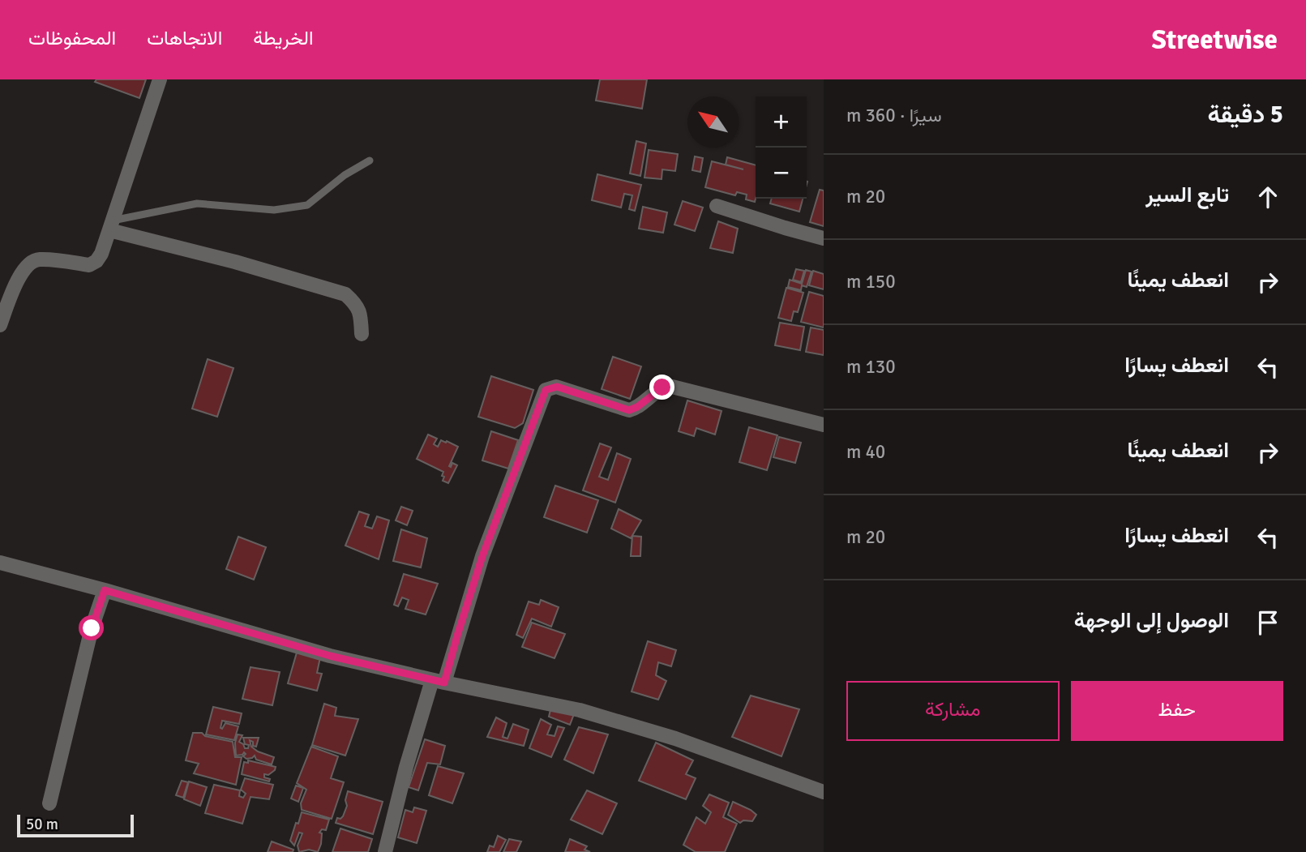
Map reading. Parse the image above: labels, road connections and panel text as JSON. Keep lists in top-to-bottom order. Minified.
{"scale_bar":"50 m","north":"top left","page":{"header":"Streetwise","nav":["الخريطة","الاتجاهات","المحفوظات"],"heading":["5 دقيقة","سيرًا · 360 m"],"map_buttons":["+","−"],"list":[["تابع السير","20 m"],["انعطف يمينًا","150 m"],["انعطف يسارًا","130 m"],["انعطف يمينًا","40 m"],["انعطف يسارًا","20 m"],"الوصول إلى الوجهة"],"buttons":["حفظ","مشاركة"],"scale":"50 m"}}
